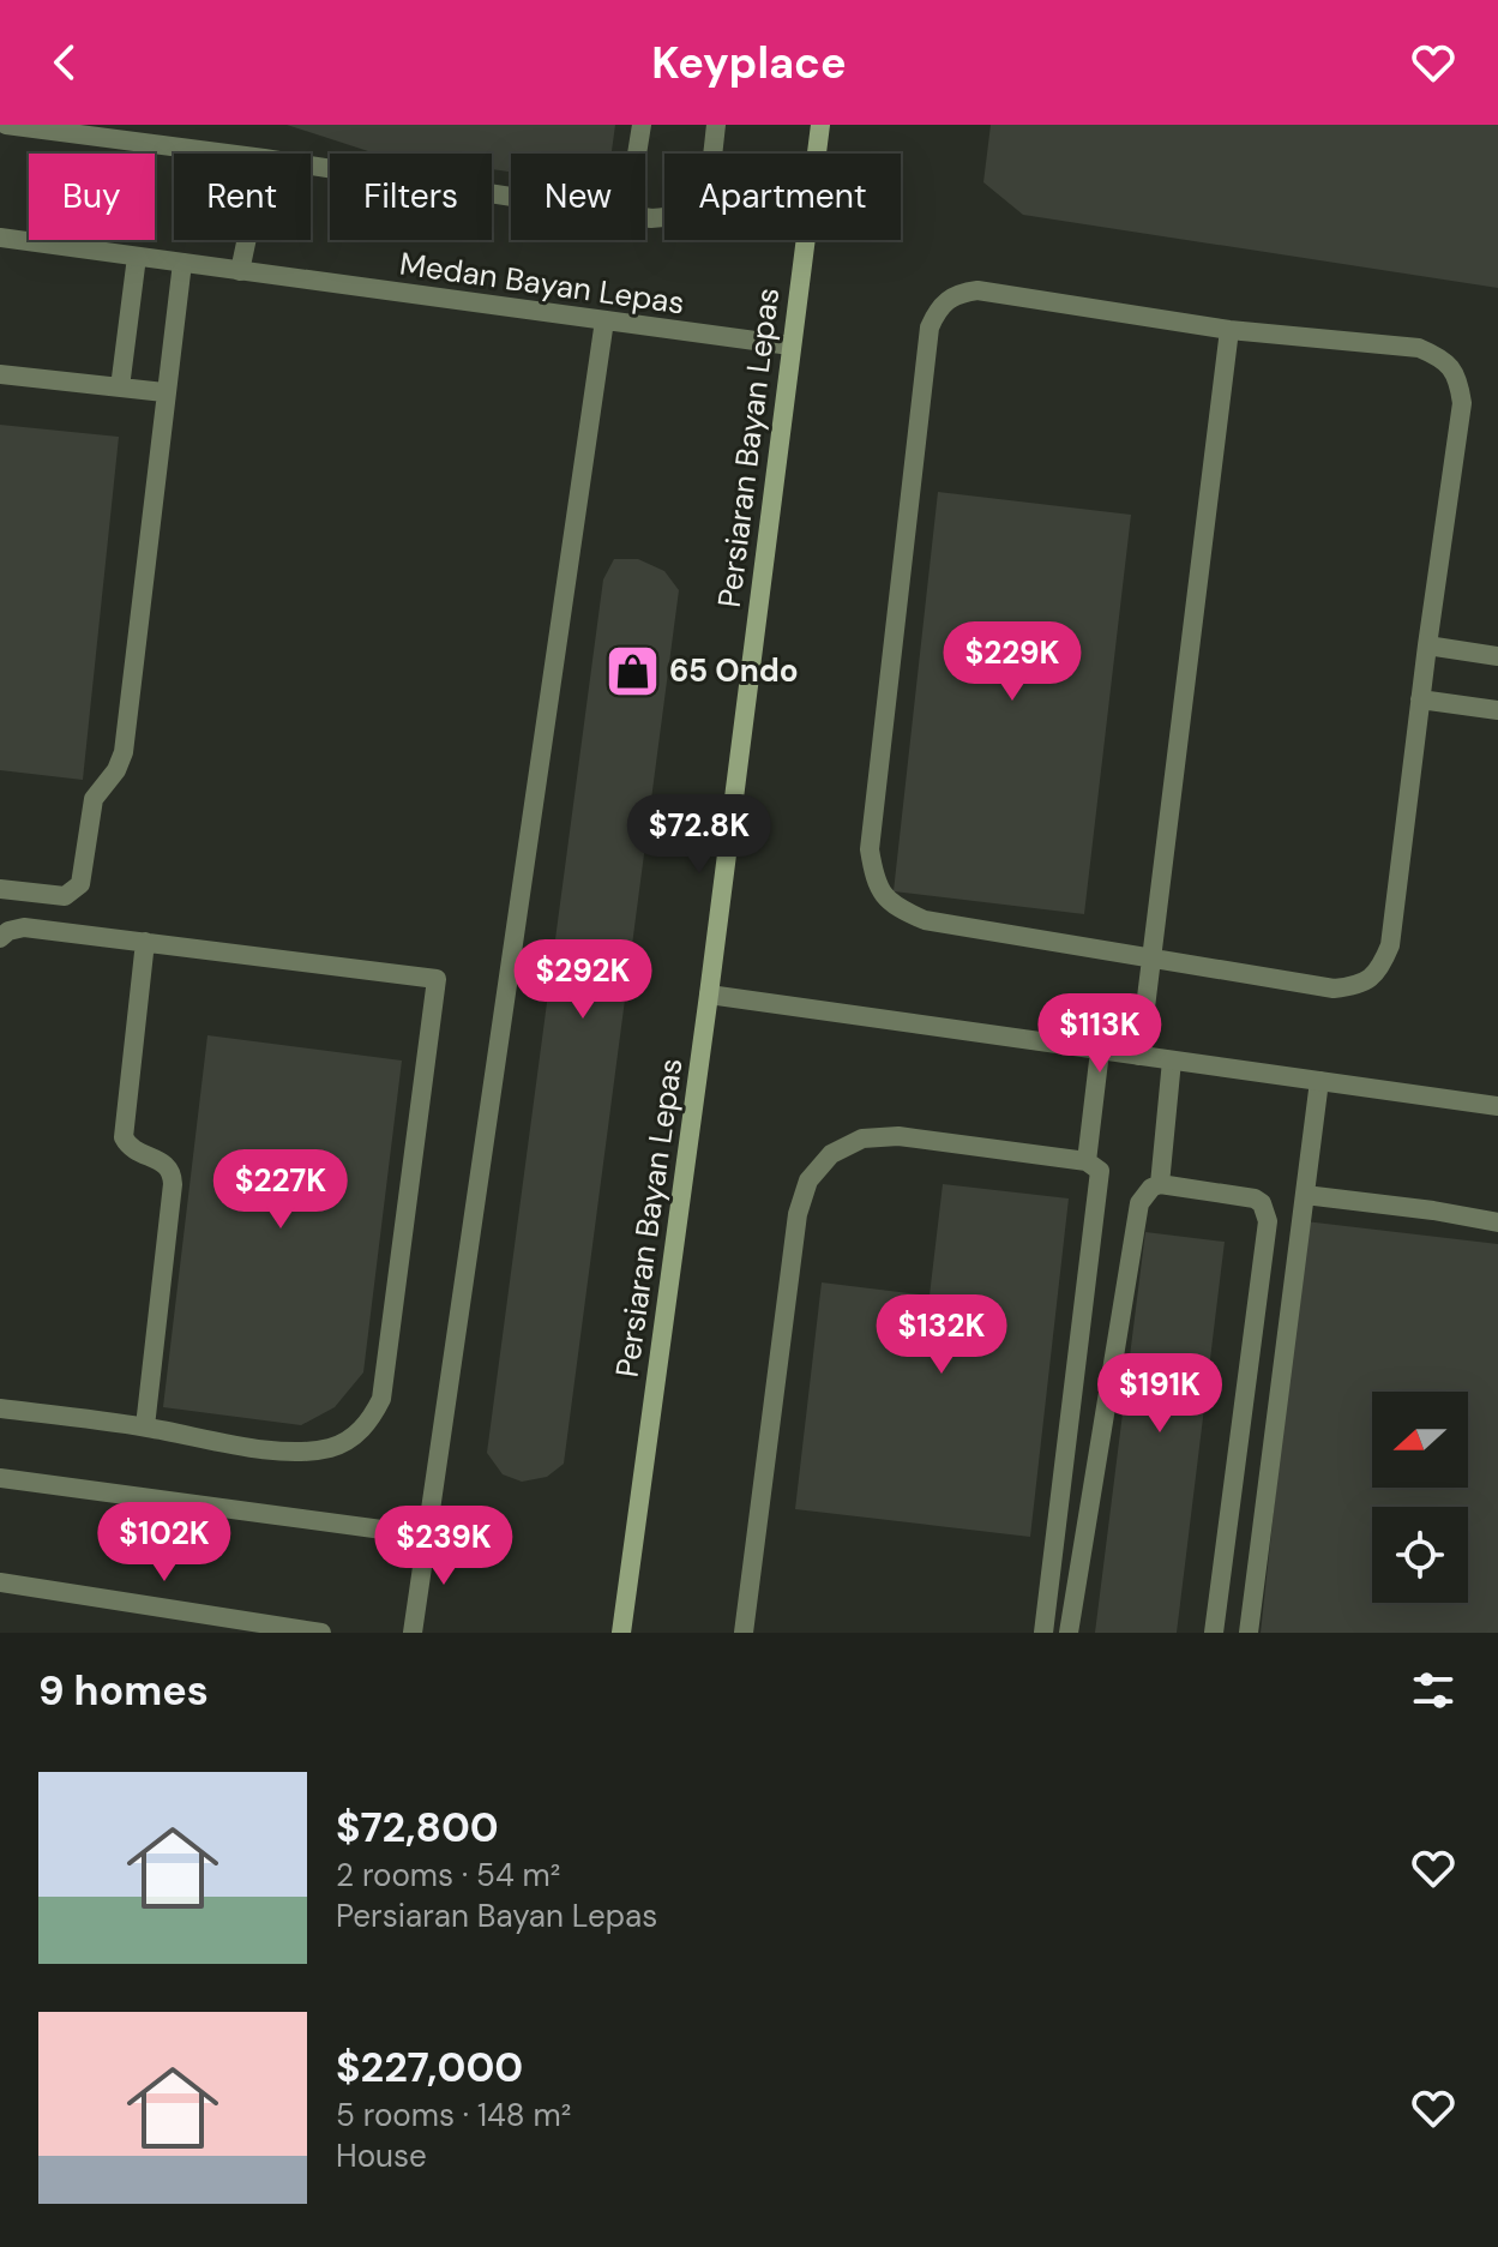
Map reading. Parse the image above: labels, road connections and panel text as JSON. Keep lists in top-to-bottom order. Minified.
{"streets":{"street":["Medan Bayan Lepas","Persiaran Bayan Lepas"]},"crossings":[["Medan Bayan Lepas","Persiaran Bayan Lepas"]],"places":{"shop":["65 Ondo"]},"north":"left","page":{"header":"Keyplace","chip":["Buy","Rent","Filters","New","Apartment"],"price":["$229K","$72.8K","$292K","$113K","$227K","$132K","$191K","$102K","$239K"],"heading":"9 homes","list":[{"name":"$72,800","note":"2 rooms · 54 m² · Persiaran Bayan Lepas"},{"name":"$227,000","note":"5 rooms · 148 m² · House"}]}}
